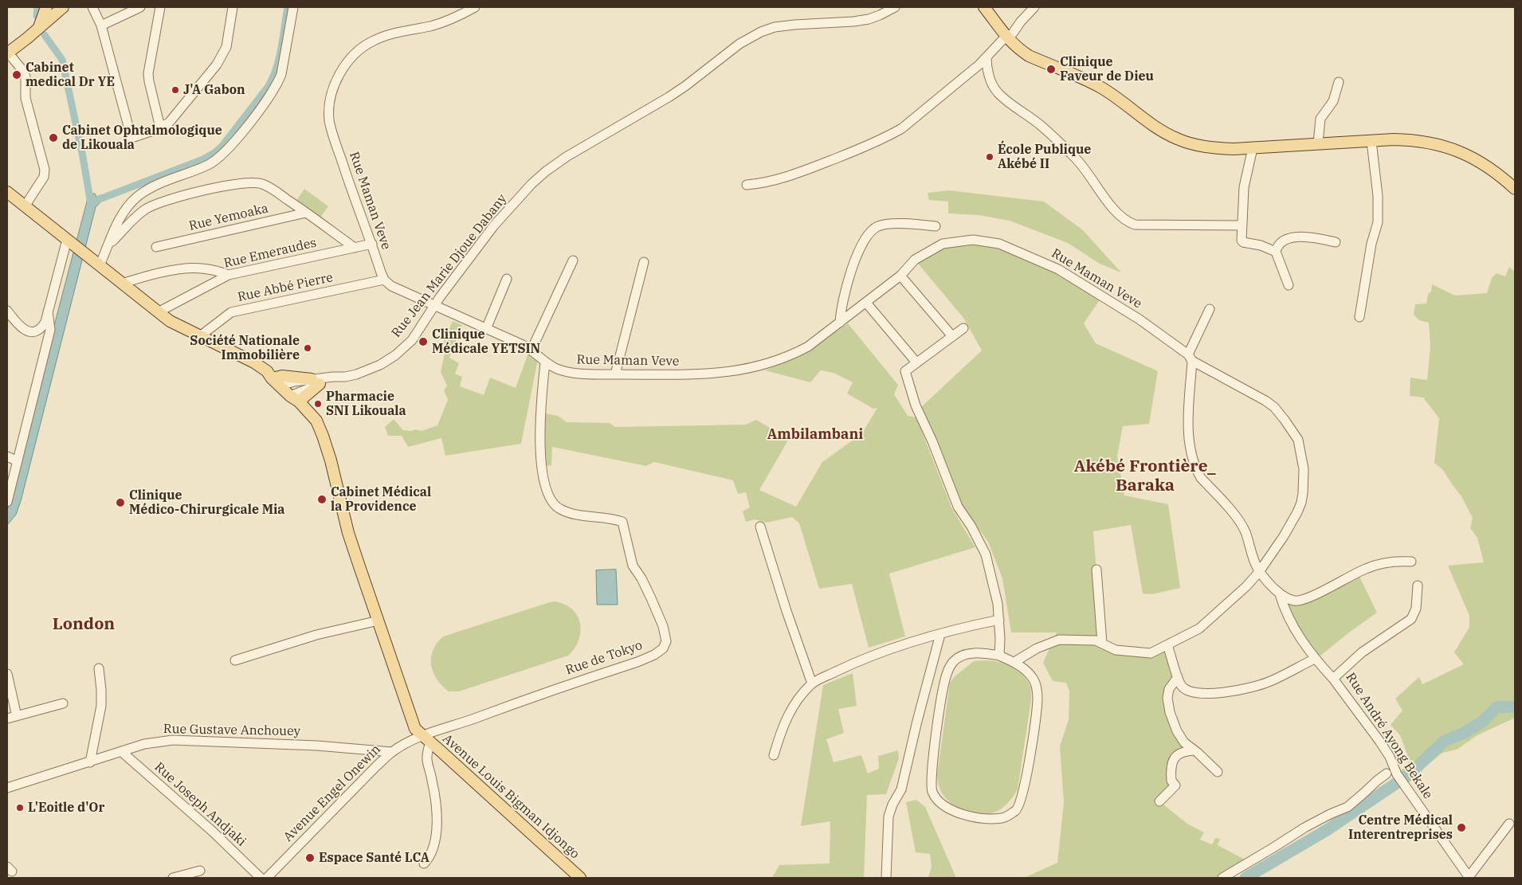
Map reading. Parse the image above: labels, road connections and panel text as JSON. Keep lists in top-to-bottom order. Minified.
{"streets":{"main road":["Avenue Louis Bigman Idjongo"],"street":["Rue Maman Veve","Rue Yemoaka","Rue Emeraudes","Rue Jean Marie Djoue Dabany","Rue Abbé Pierre","Rue de Tokyo","Rue Gustave Anchouey","Rue André Ayong Bekale","Avenue Engel Onewin","Rue Joseph Andjaki"]},"crossings":[["Rue Maman Veve","Rue Emeraudes"],["Rue Maman Veve","Rue Jean Marie Djoue Dabany"],["Rue Maman Veve","Rue Abbé Pierre"],["Rue Maman Veve","Rue de Tokyo"],["Rue Emeraudes","Avenue Louis Bigman Idjongo"],["Rue Abbé Pierre","Avenue Louis Bigman Idjongo"],["Rue de Tokyo","Avenue Engel Onewin"],["Rue de Tokyo","Avenue Louis Bigman Idjongo"],["Rue Gustave Anchouey","Avenue Engel Onewin"],["Rue Gustave Anchouey","Rue Joseph Andjaki"],["Avenue Engel Onewin","Avenue Louis Bigman Idjongo"]],"districts":["Ambilambani","Akébé Frontière_ Baraka","London"],"places":["Clinique Faveur de Dieu","Cabinet medical Dr YE","J'A Gabon","Cabinet Ophtalmologique de Likouala","École Publique Akébé II","Clinique Médicale YETSIN","Société Nationale Immobilière","Pharmacie SNI Likouala","Cabinet Médical la Providence","Clinique Médico-Chirurgicale Mia","L'Eoitle d'Or","Centre Médical Interentreprises","Espace Santé LCA"]}
